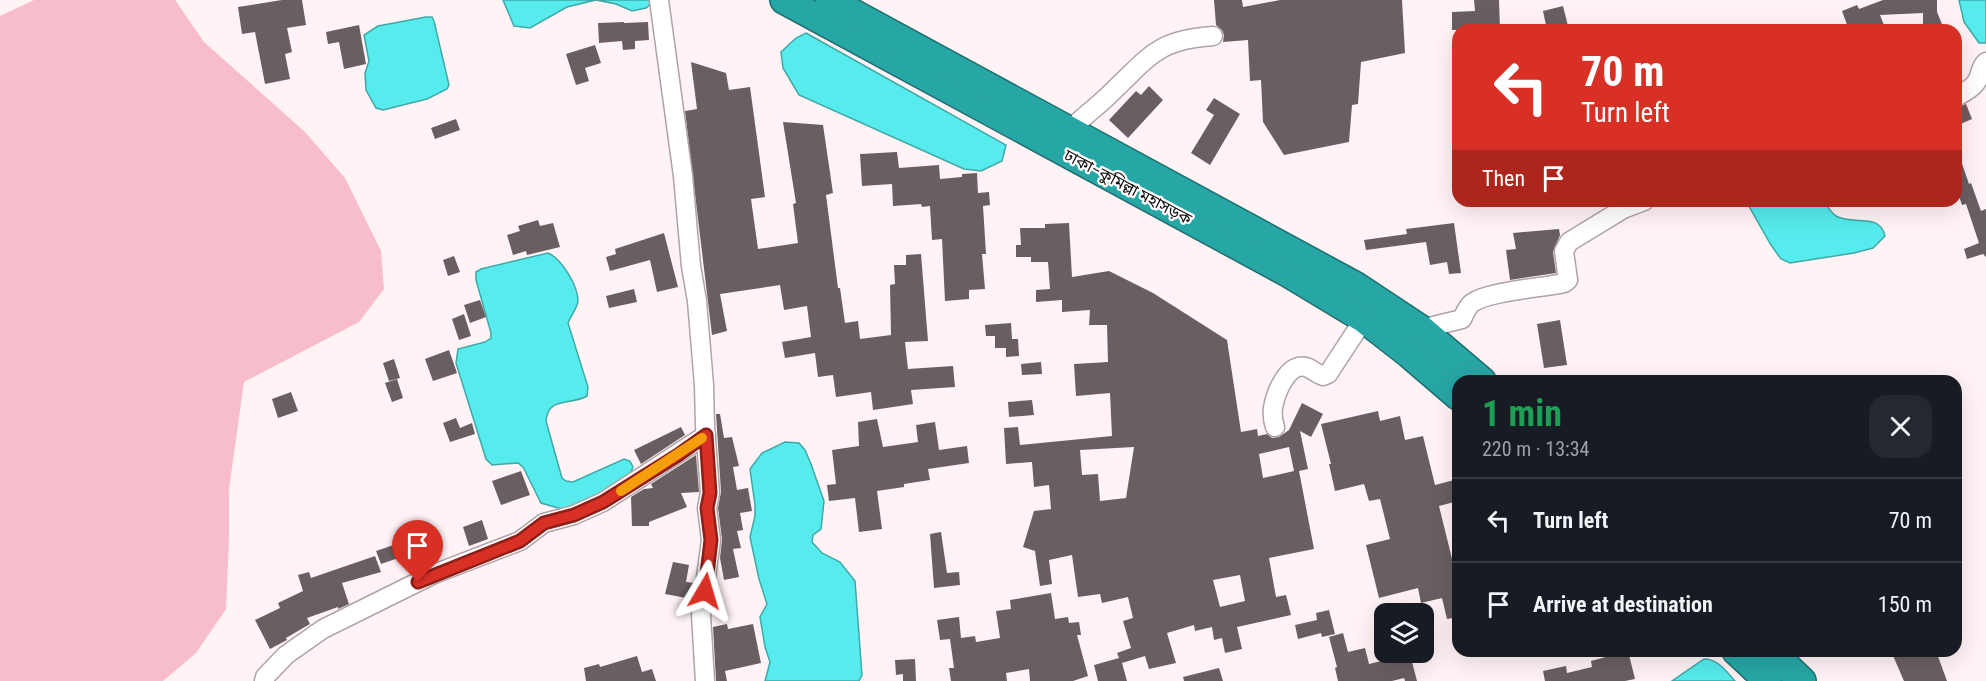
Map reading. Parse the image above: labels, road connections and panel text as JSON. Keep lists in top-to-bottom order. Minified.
{"streets":{"highway":["ঢাকা–কুমিল্লা মহাসড়ক"]},"page":{"turn":["70 m","Turn left"],"then":"Then","heading":["1 min","220 m · 13:34"],"list":[{"name":"Turn left","value":"70 m"},{"name":"Arrive at destination","value":"150 m"}]}}
